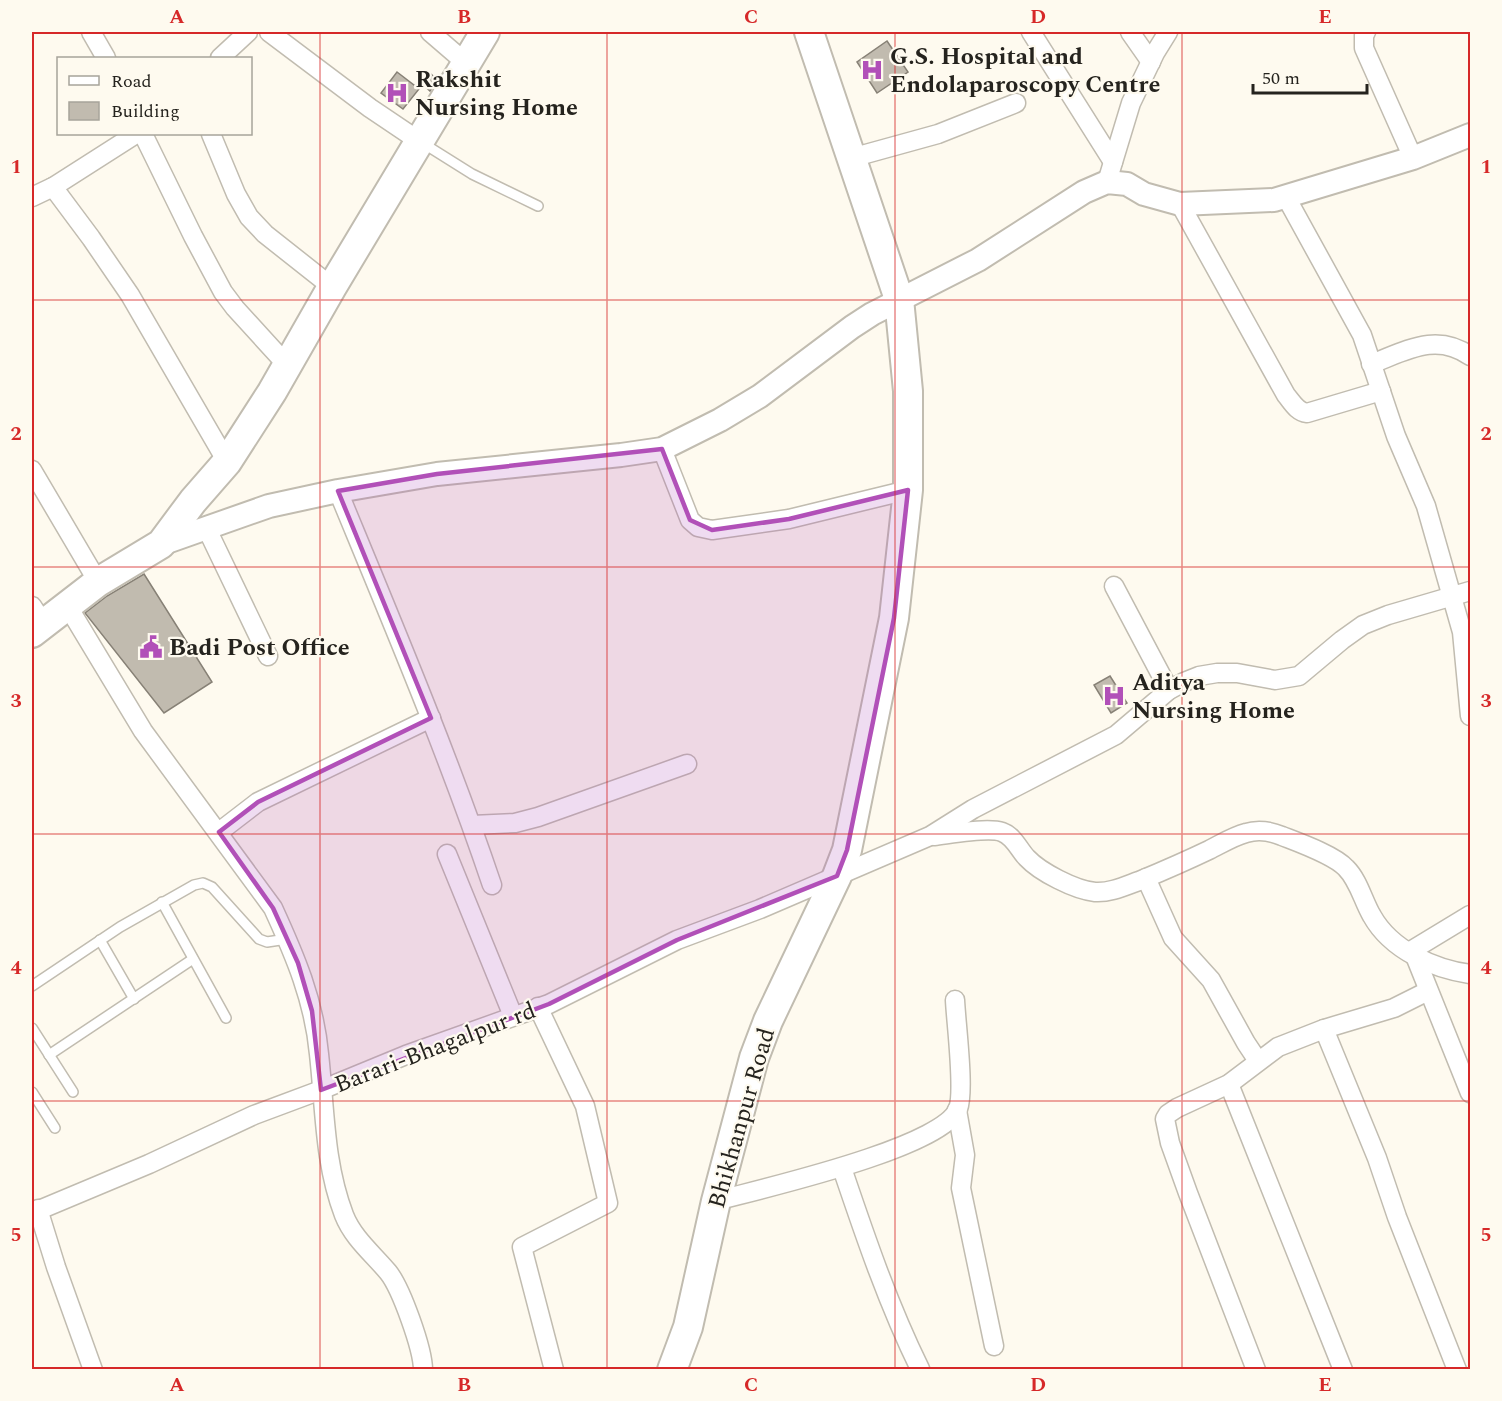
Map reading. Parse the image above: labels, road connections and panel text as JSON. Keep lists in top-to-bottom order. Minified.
{"streets":{"main road":["Bhikhanpur Road"],"street":["Barari-Bhagalpur rd"]},"crossings":[["Barari-Bhagalpur rd","Bhikhanpur Road"]],"places":{"hospital":["G.S. Hospital and Endolaparoscopy Centre","Rakshit Nursing Home","Aditya Nursing Home"],"public building":["Badi Post Office"]},"legend":["Road","Building"],"scale_bar":"50 m","grid":{"columns":["A","B","C","D","E"],"rows":["1","2","3","4","5"]}}
